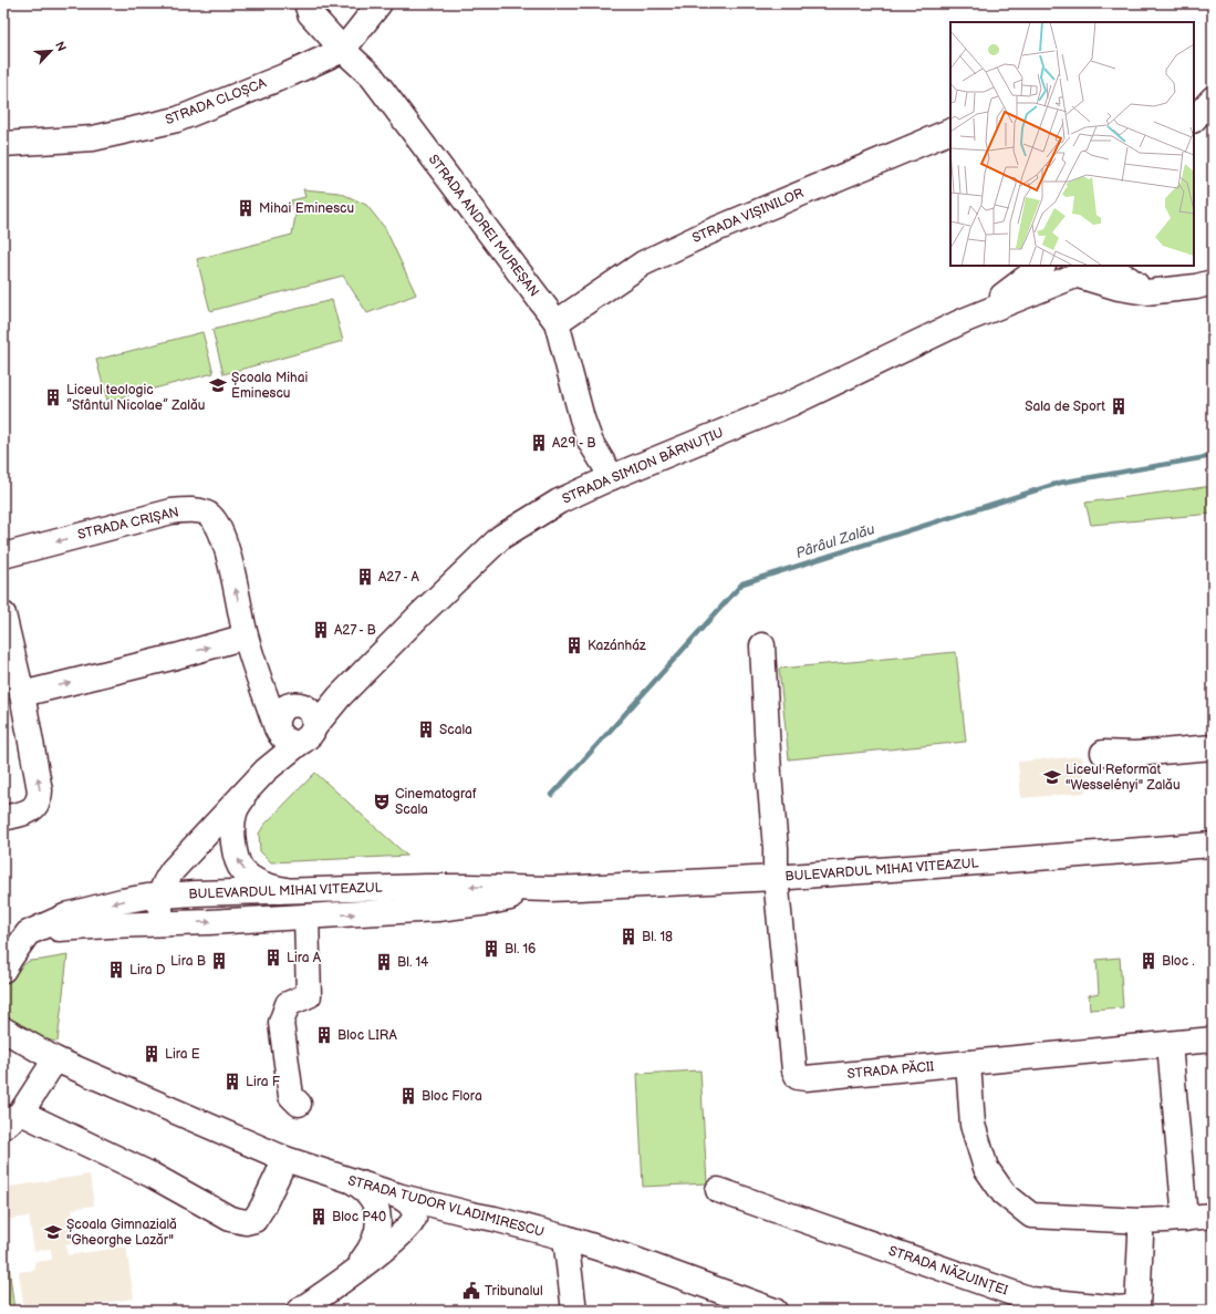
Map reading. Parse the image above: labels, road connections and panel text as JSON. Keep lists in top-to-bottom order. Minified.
{"streets":{"street":["STRADA CLOȘCA","STRADA VIȘINILOR","STRADA ANDREI MUREȘAN","STRADA SIMION BĂRNUȚIU","STRADA CRIȘAN","BULEVARDUL MIHAI VITEAZUL","STRADA PĂCII","STRADA TUDOR VLADIMIRESCU","STRADA NĂZUINȚEI"]},"crossings":[["STRADA CLOȘCA","STRADA ANDREI MUREȘAN"],["STRADA VIȘINILOR","STRADA ANDREI MUREȘAN"],["STRADA ANDREI MUREȘAN","STRADA SIMION BĂRNUȚIU"],["STRADA SIMION BĂRNUȚIU","STRADA CRIȘAN"],["STRADA SIMION BĂRNUȚIU","BULEVARDUL MIHAI VITEAZUL"],["BULEVARDUL MIHAI VITEAZUL","STRADA PĂCII"]],"water":["Pârâul Zalău"],"places":{"building":["Mihai Eminescu","Liceul teologic ”Sfântul Nicolae” Zalău","Sala de Sport","A29 - B","A27 - A","A27 - B","Kazánház","Scala","Bl. 18","Bl. 16","Lira A","Lira B","Bloc .","Bl. 14","Lira D","Bloc LIRA","Lira E","Lira F","Bloc Flora","Bloc P40"],"school or university":["Școala Mihai Eminescu","Liceul Reformat \"Wesselényi\" Zalău","Școala Gimnazială \"Gheorghe Lazăr\""],"theatre":["Cinematograf Scala"],"public building":["Tribunalul"]},"north":"top right"}
